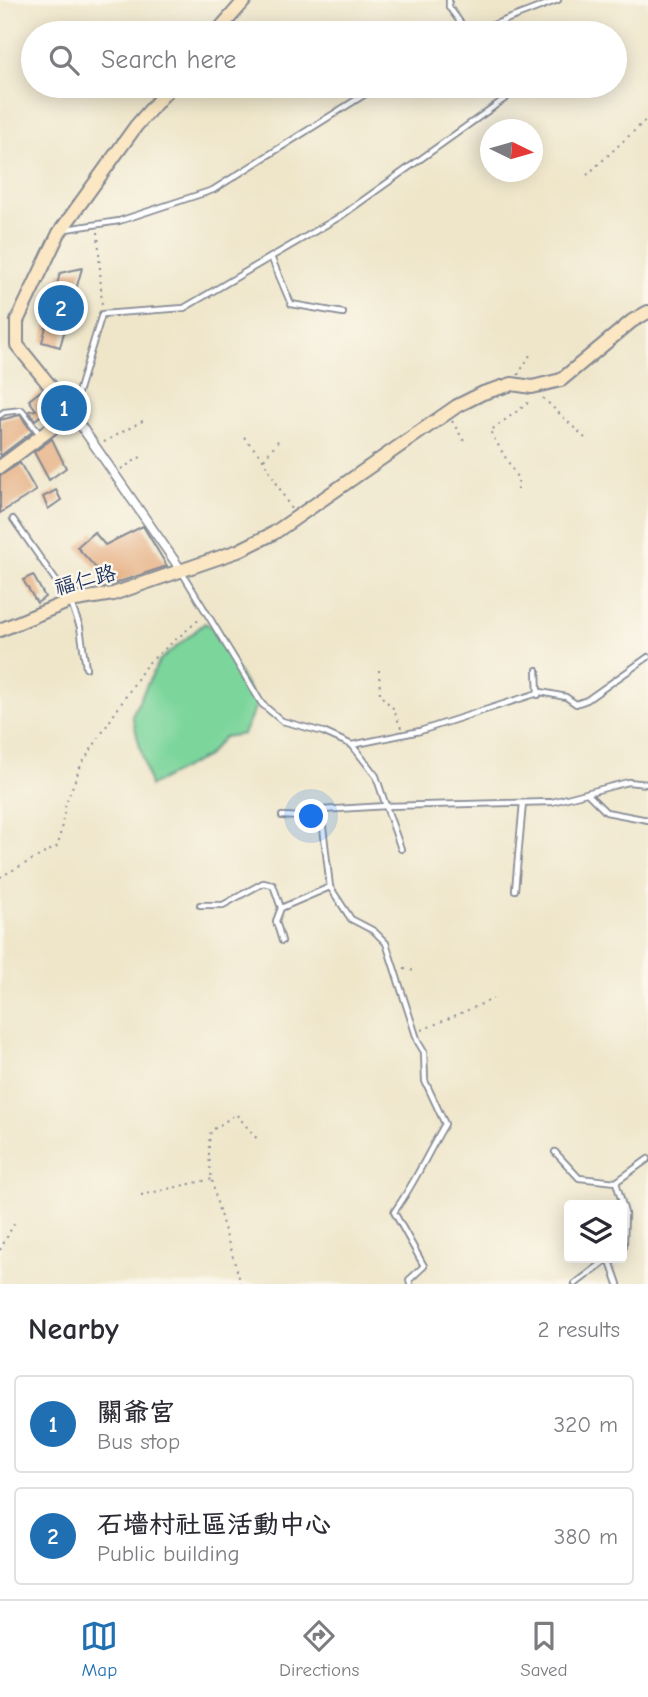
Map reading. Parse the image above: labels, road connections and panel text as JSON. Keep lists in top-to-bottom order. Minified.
{"streets":{"street":["福仁路"]},"north":"right","page":{"search":"Search here","pins":["2","1"],"heading":["Nearby","2 results"],"list":[{"mark":"1","name":"關爺宮","note":"Bus stop","value":"320 m"},{"mark":"2","name":"石墻村社區活動中心","note":"Public building","value":"380 m"}],"nav":["Map","Directions","Saved"]}}
